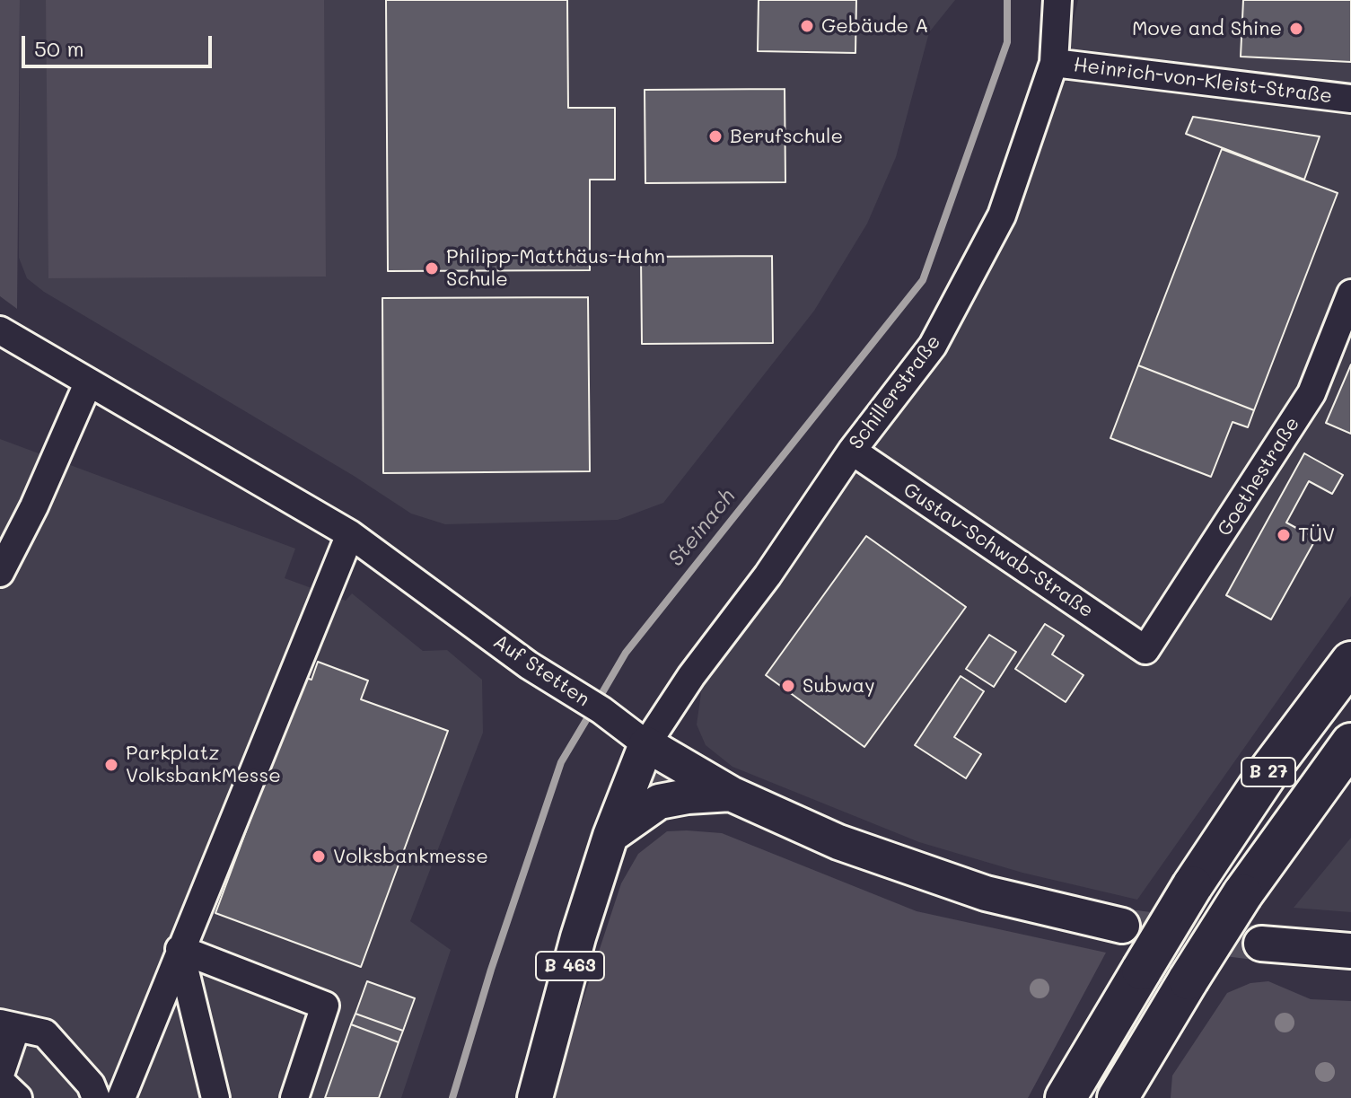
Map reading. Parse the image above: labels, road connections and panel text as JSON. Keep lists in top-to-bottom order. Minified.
{"streets":{"highway":["B 27"],"main road":["Auf Stetten","B 463"],"street":["Heinrich-von-Kleist-Straße","Schillerstraße","Goethestraße","Gustav-Schwab-Straße"]},"crossings":[["Heinrich-von-Kleist-Straße","Schillerstraße"],["Schillerstraße","Gustav-Schwab-Straße"],["Schillerstraße","Auf Stetten"],["Schillerstraße","B 463"],["Goethestraße","Gustav-Schwab-Straße"],["Auf Stetten","B 463"]],"water":["Steinach"],"places":["Gebäude A","Move and Shine","Berufschule","Philipp-Matthäus-Hahn Schule","TÜV","Subway","Parkplatz VolksbankMesse","Volksbankmesse"],"scale_bar":"50 m"}
